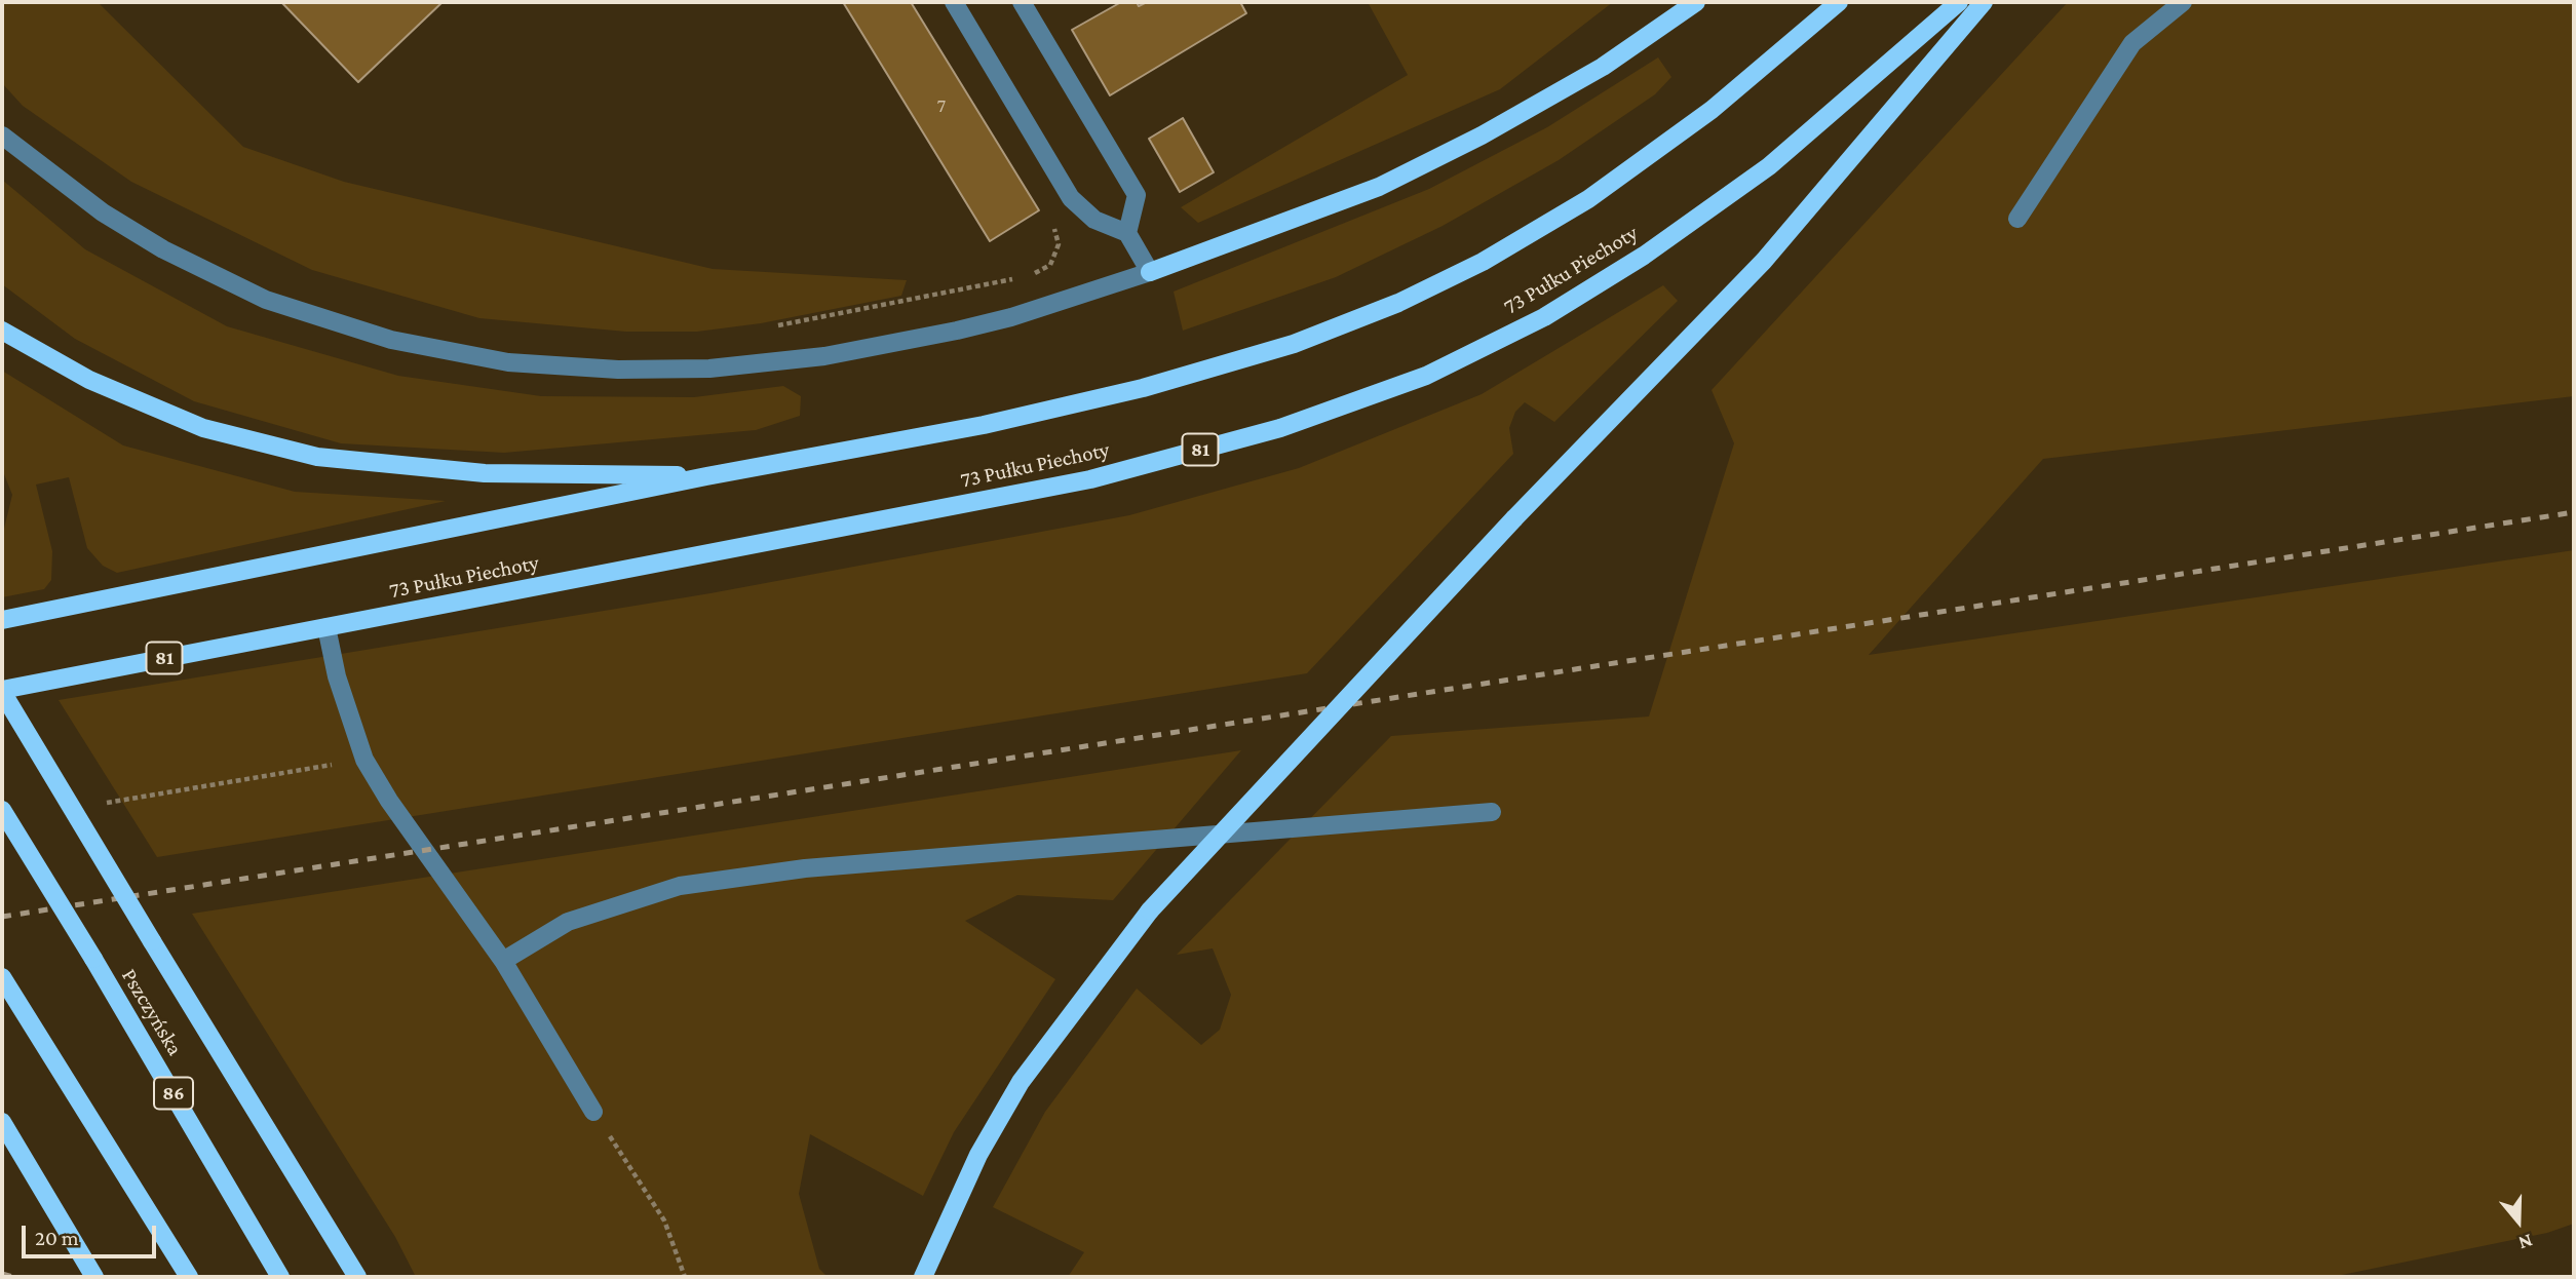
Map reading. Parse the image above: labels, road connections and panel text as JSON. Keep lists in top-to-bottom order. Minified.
{"streets":{"main road":["73 Pułku Piechoty","81","Pszczyńska","86"]},"house_numbers":["7"],"scale_bar":"20 m","north":"bottom"}
